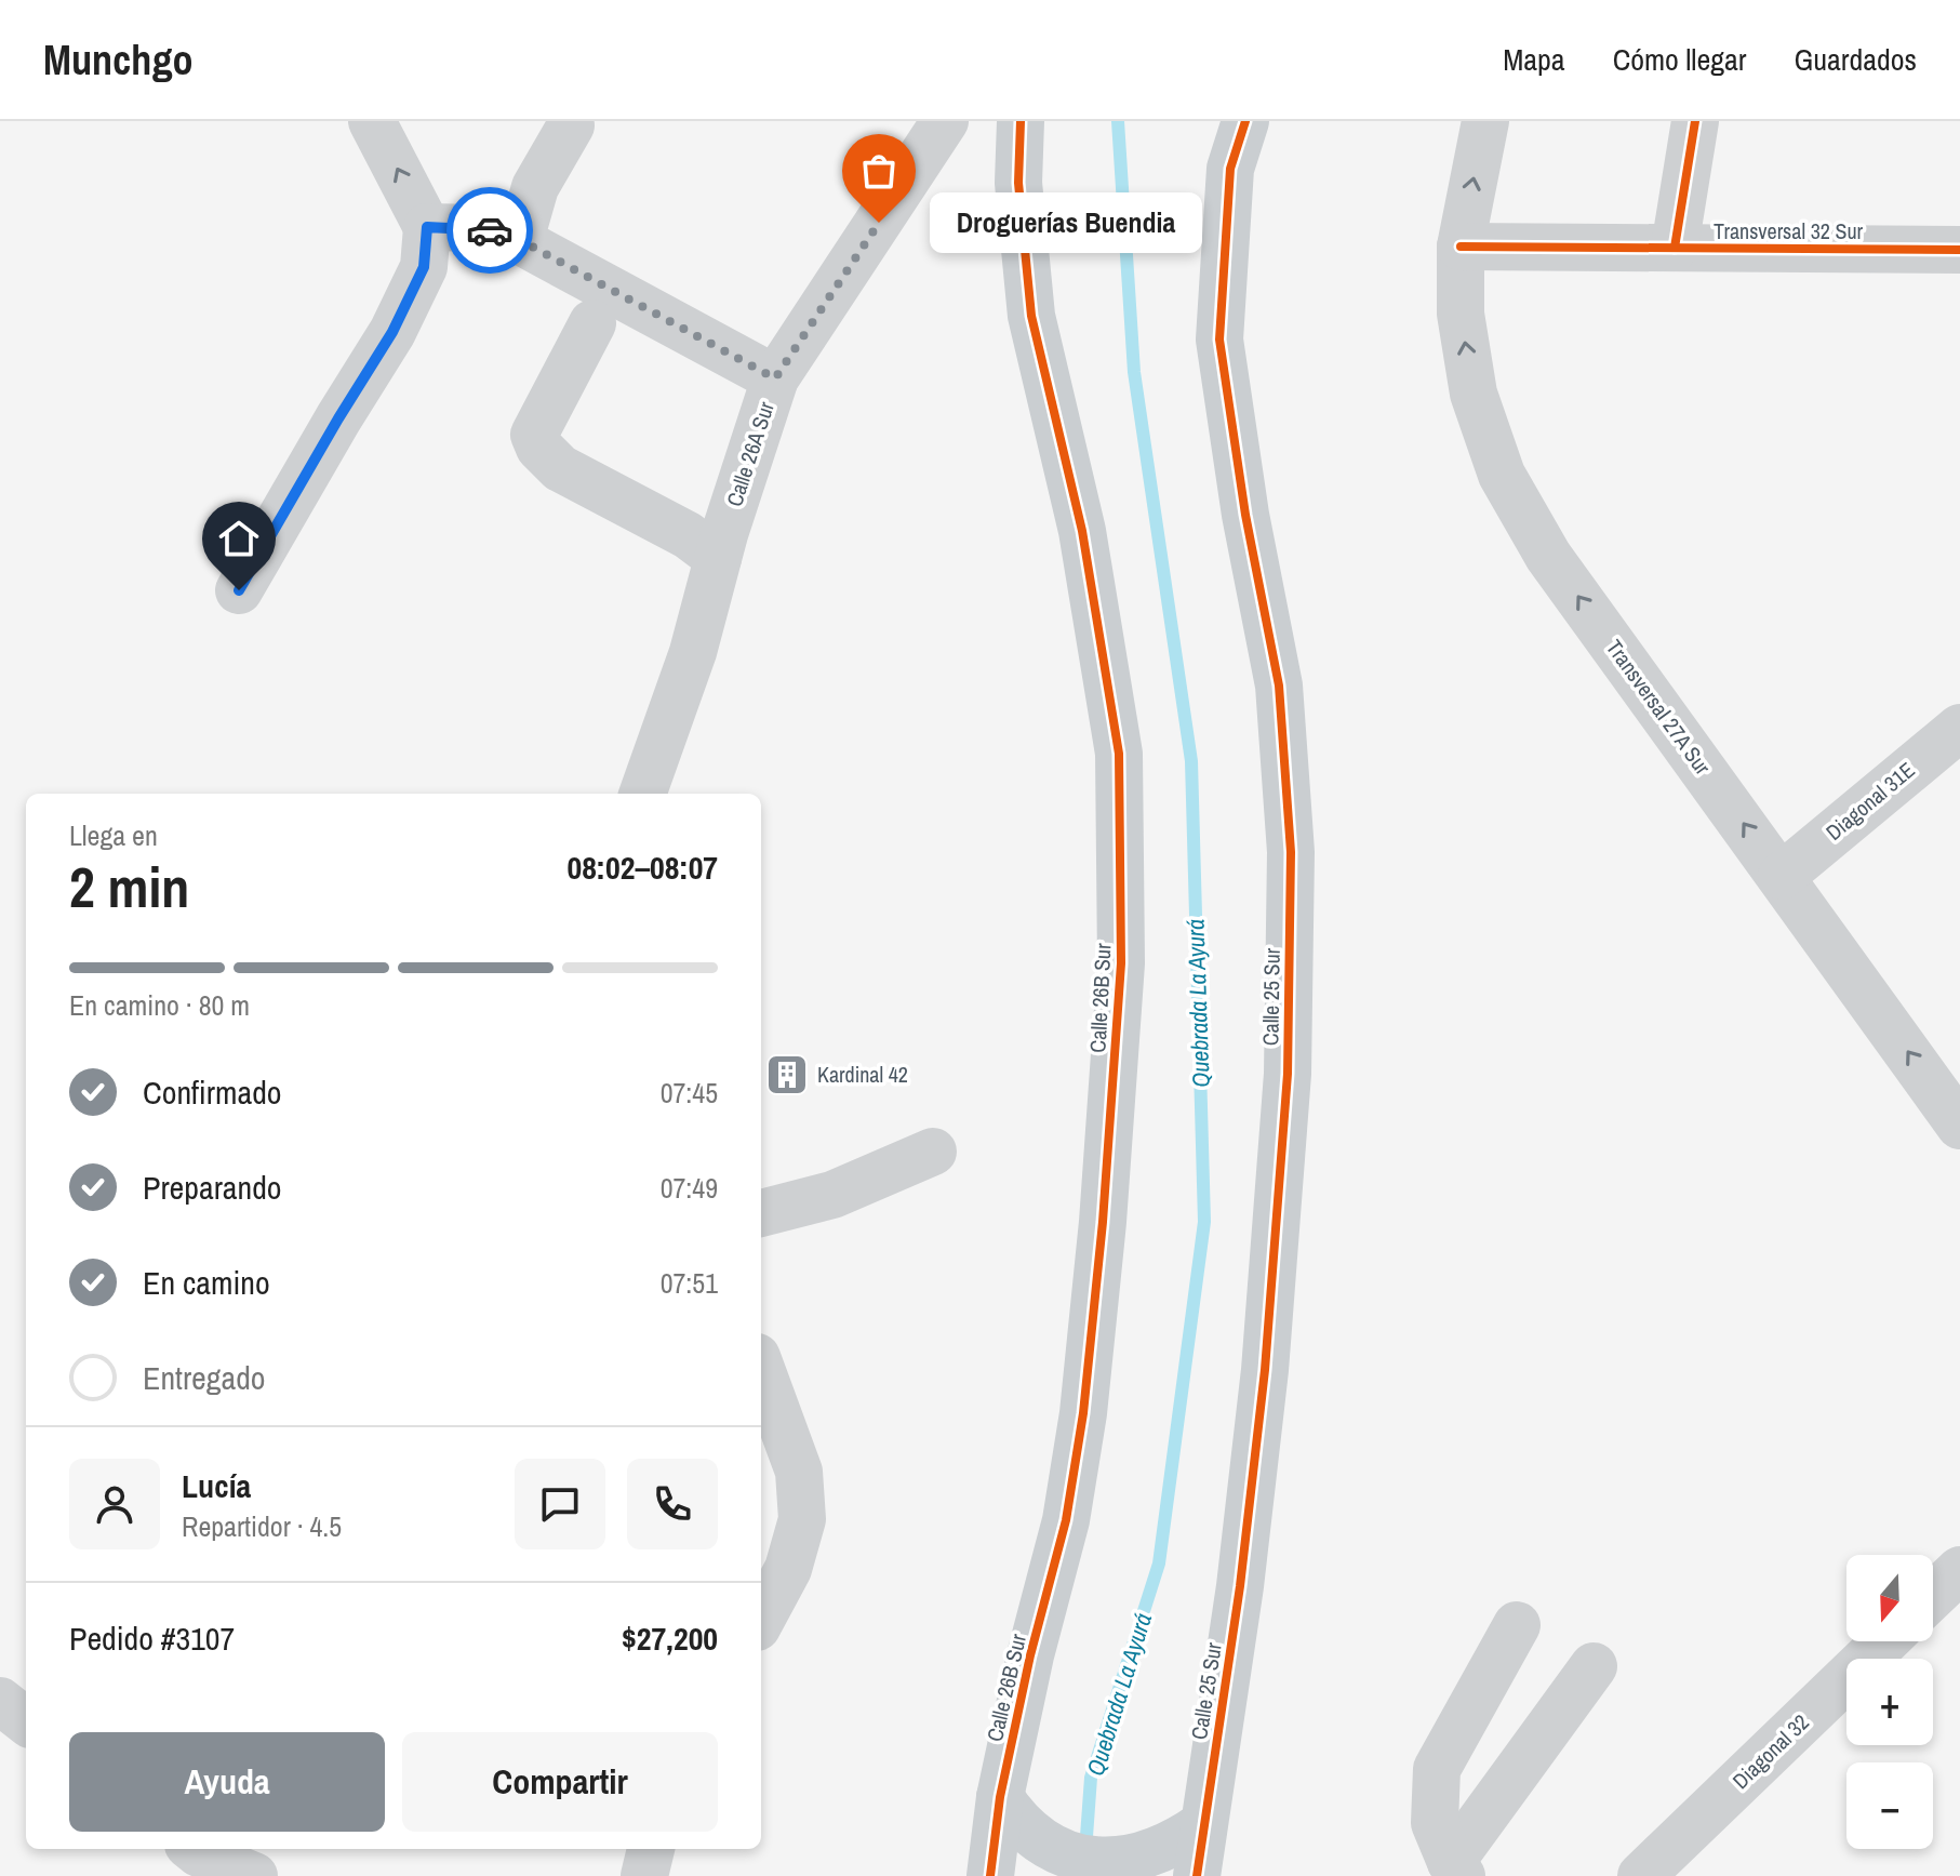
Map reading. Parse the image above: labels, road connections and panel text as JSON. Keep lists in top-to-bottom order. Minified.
{"streets":{"main road":["Calle 25 Sur","Calle 26B Sur"],"street":["Transversal 32 Sur","Calle 26A Sur","Transversal 27A Sur","Diagonal 31E","Diagonal 32"]},"crossings":[["Transversal 32 Sur","Transversal 27A Sur"],["Transversal 27A Sur","Diagonal 31E"]],"one_way":["Transversal 27A Sur"],"water":["Quebrada La Ayurá"],"places":{"other":["Droguerías Buendia"],"building":["Kardinal 42"]},"north":"bottom","page":{"header":"Munchgo","nav":["Mapa","Cómo llegar","Guardados"],"bubble":"Droguerías Buendia","heading":["2 min","Llega en","08:02–08:07"],"panel":["Lucía","Repartidor · 4.5","Pedido #3107","$27,200"],"bar":"En camino · 80 m","list":[["Confirmado","07:45"],["Preparando","07:49"],["En camino","07:51"],"Entregado"],"map_buttons":["+","−"],"buttons":["Ayuda","Compartir"]}}
